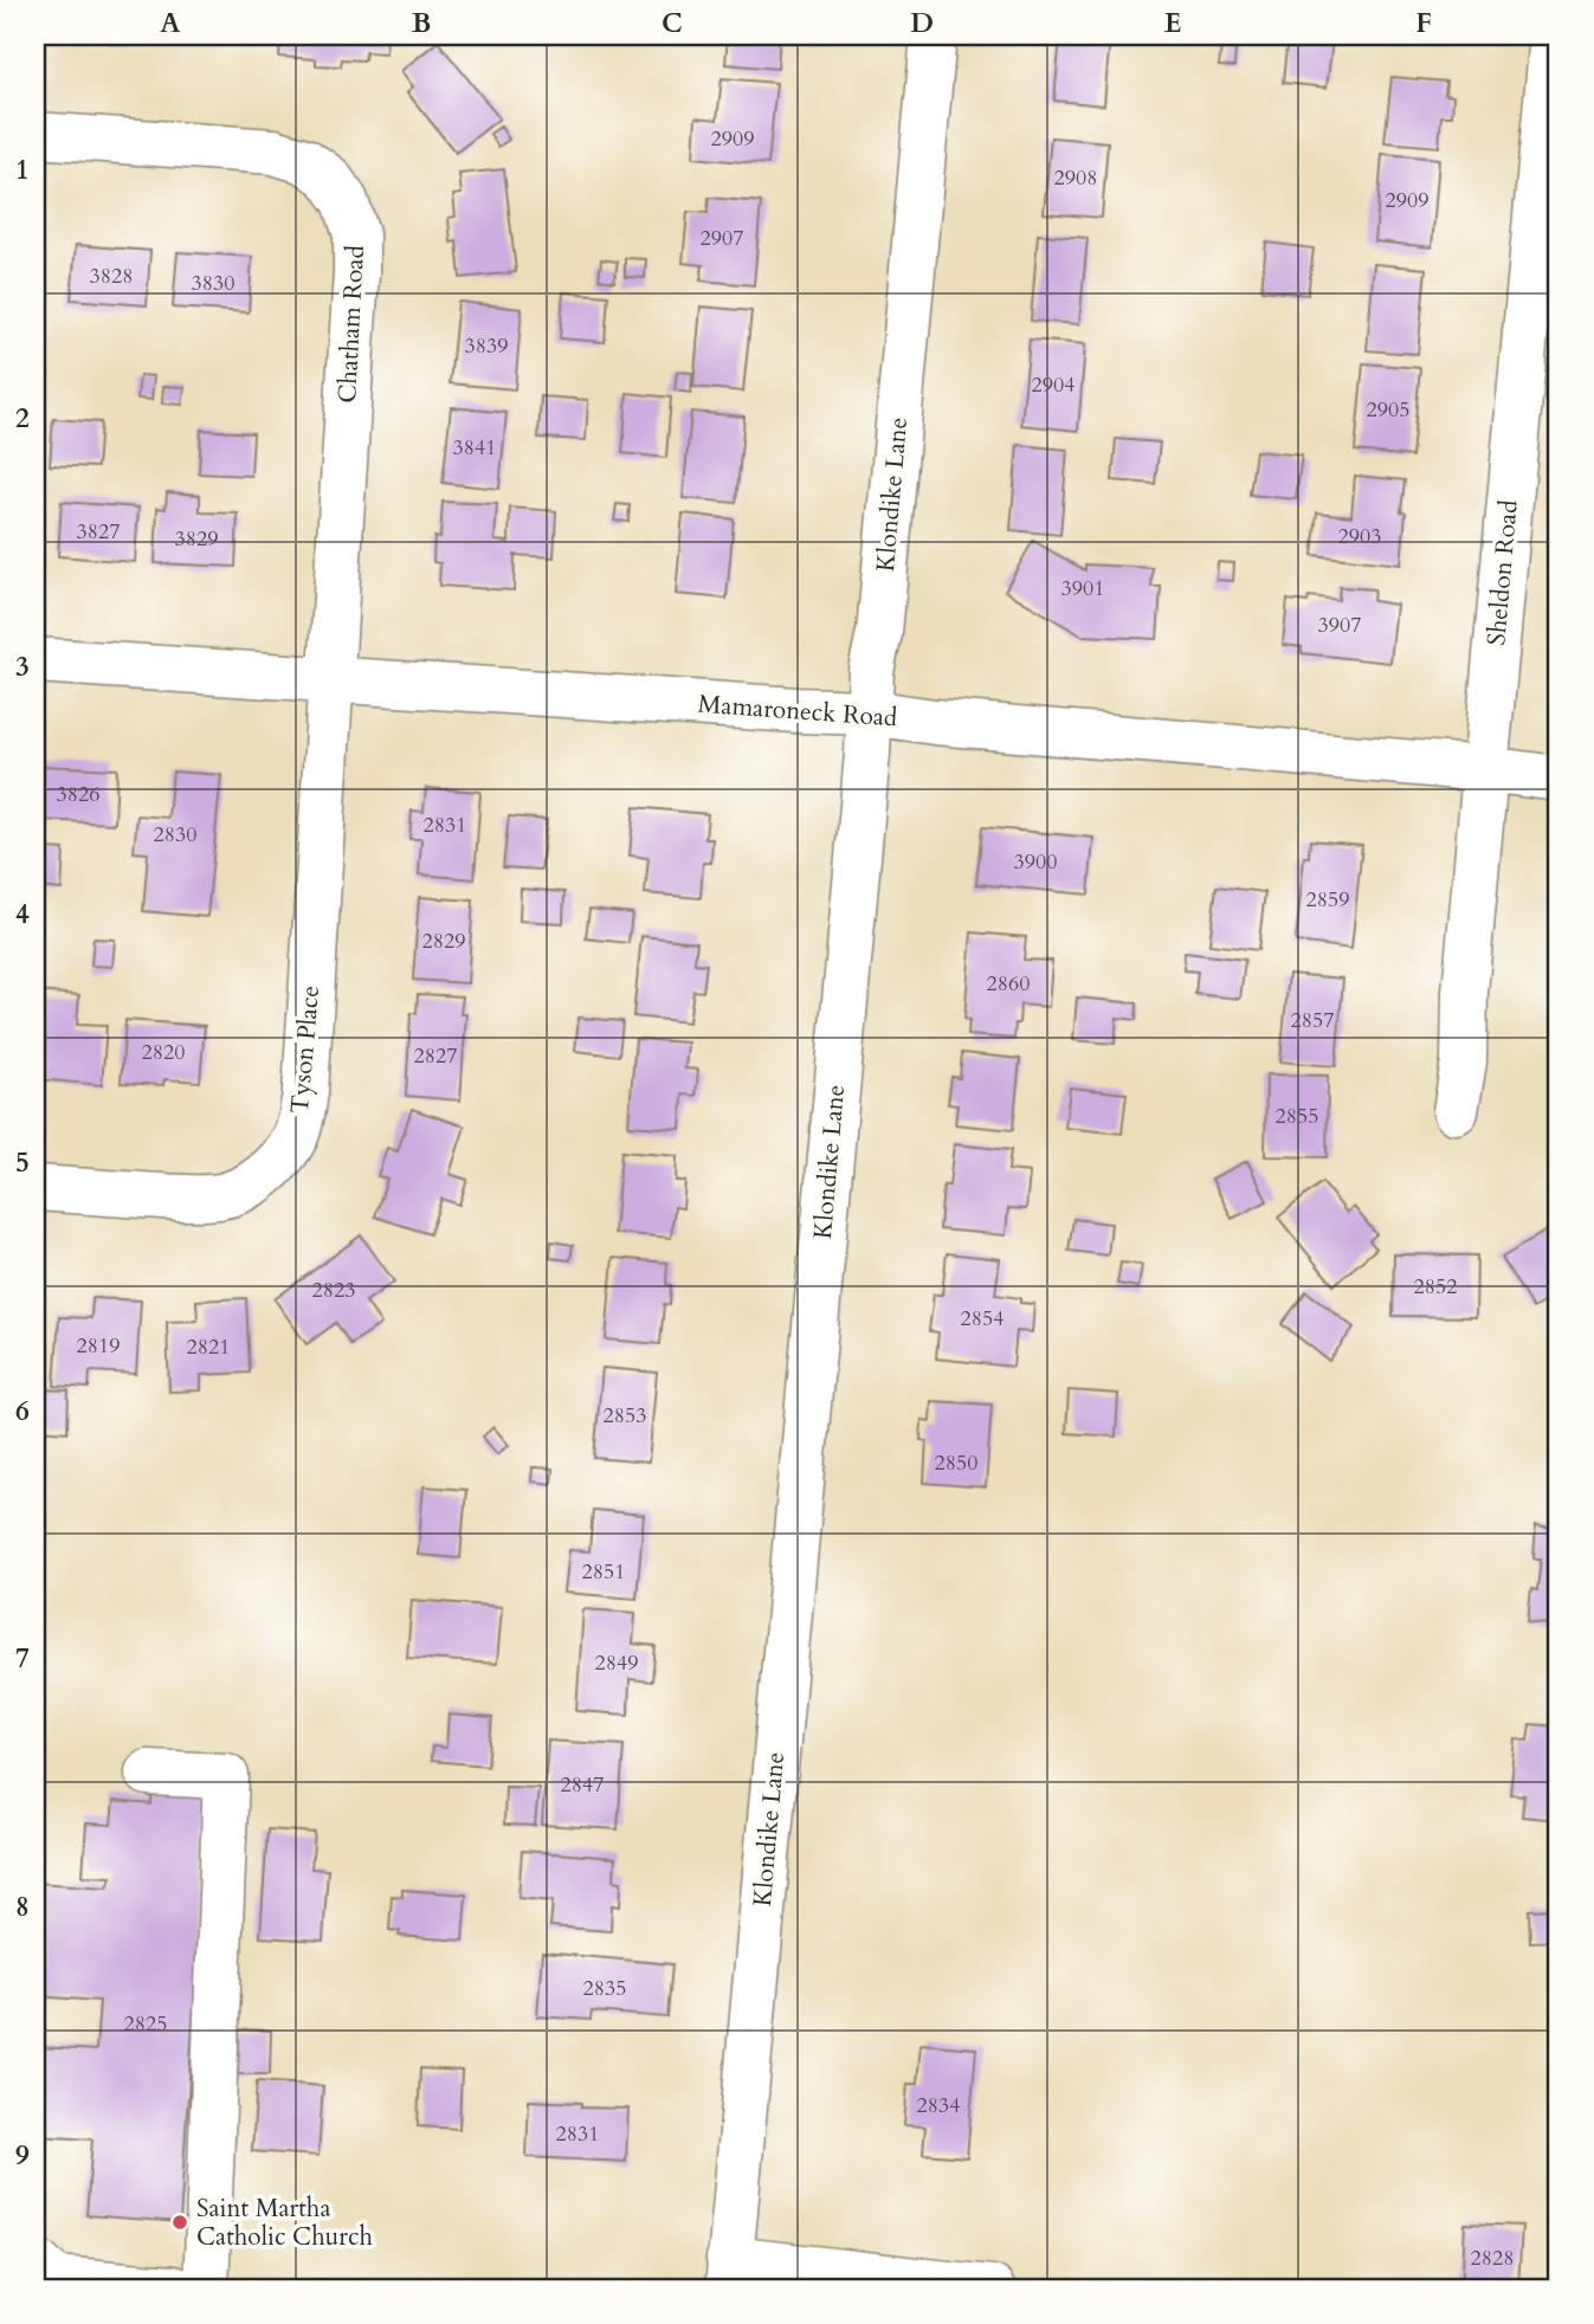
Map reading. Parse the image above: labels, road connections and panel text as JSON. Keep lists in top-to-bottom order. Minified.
{"streets":{"street":["Chatham Road","Klondike Lane","Sheldon Road","Mamaroneck Road","Tyson Place"]},"crossings":[["Chatham Road","Mamaroneck Road"],["Chatham Road","Tyson Place"],["Klondike Lane","Mamaroneck Road"],["Sheldon Road","Mamaroneck Road"],["Mamaroneck Road","Tyson Place"]],"places":["Saint Martha Catholic Church"],"house_numbers":["2909","2908","2909","2907","3828","3830","3839","2904","2905","3841","3827","2903","3829","3901","3907","3826","2831","2830","3900","2859","2829","2860","2857","2820","2827","2855","2852","2823","2854","2819","2821","2853","2850","2851","2849","2847","2835","2825","2834","2831","2828"],"grid":{"columns":["A","B","C","D","E","F"],"rows":["1","2","3","4","5","6","7","8","9"]}}
